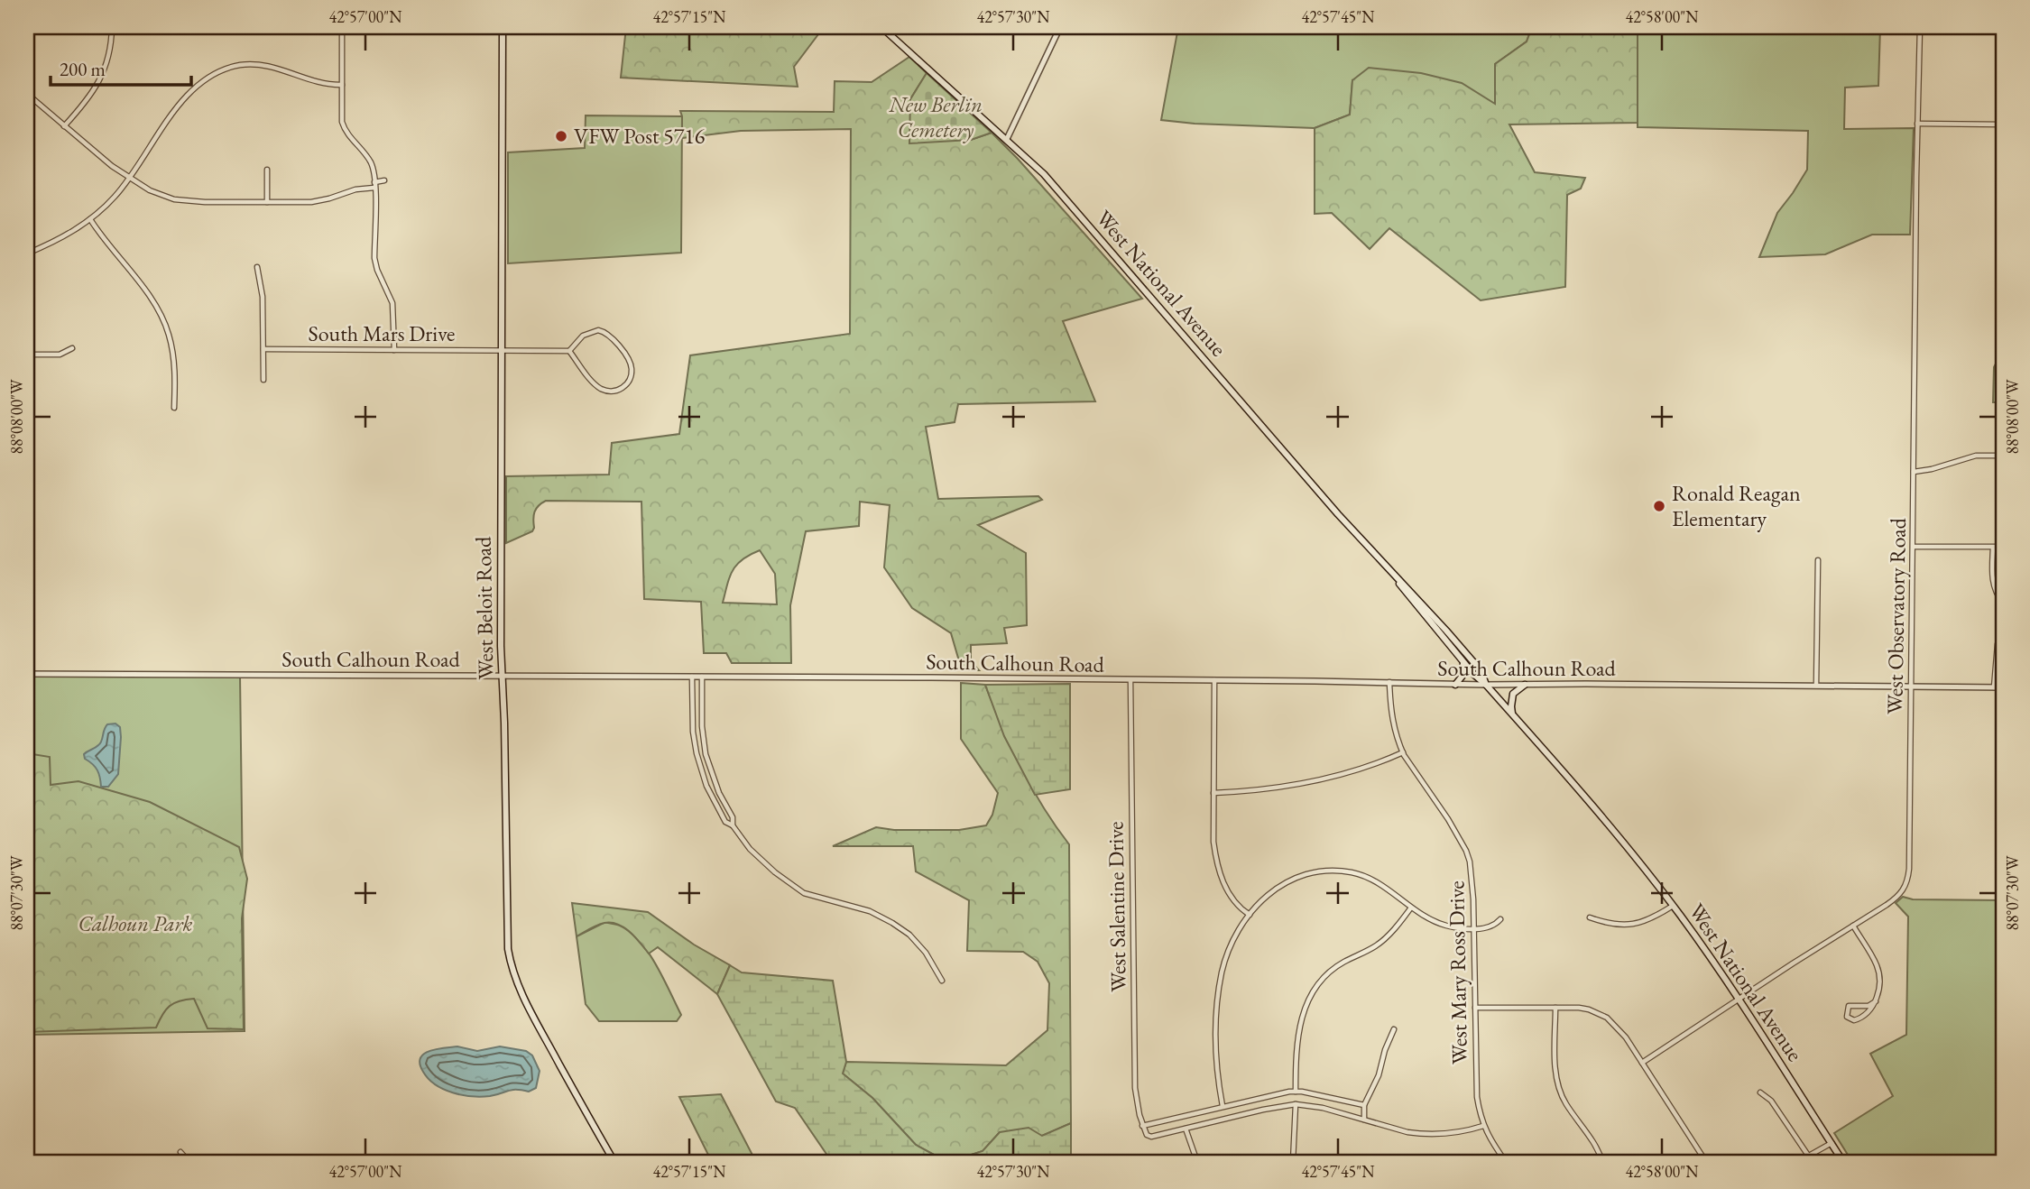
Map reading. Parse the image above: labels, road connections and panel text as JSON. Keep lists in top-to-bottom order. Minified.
{"streets":{"main road":["West National Avenue","West Beloit Road"],"street":["South Mars Drive","West Observatory Road","South Calhoun Road","West Salentine Drive","West Mary Ross Drive"]},"crossings":[["West National Avenue","West Observatory Road"],["West National Avenue","South Calhoun Road"],["South Mars Drive","West Beloit Road"],["West Beloit Road","South Calhoun Road"],["West Observatory Road","South Calhoun Road"],["South Calhoun Road","West Salentine Drive"],["South Calhoun Road","West Mary Ross Drive"]],"parks":["New Berlin Cemetery","Calhoun Park"],"places":["VFW Post 5716","Ronald Reagan Elementary"],"scale_bar":"200 m","coordinates":["42°57'00\"N","42°57'15\"N","42°57'30\"N","42°57'45\"N","42°58'00\"N","88°08'00\"W","88°07'30\"W"]}
